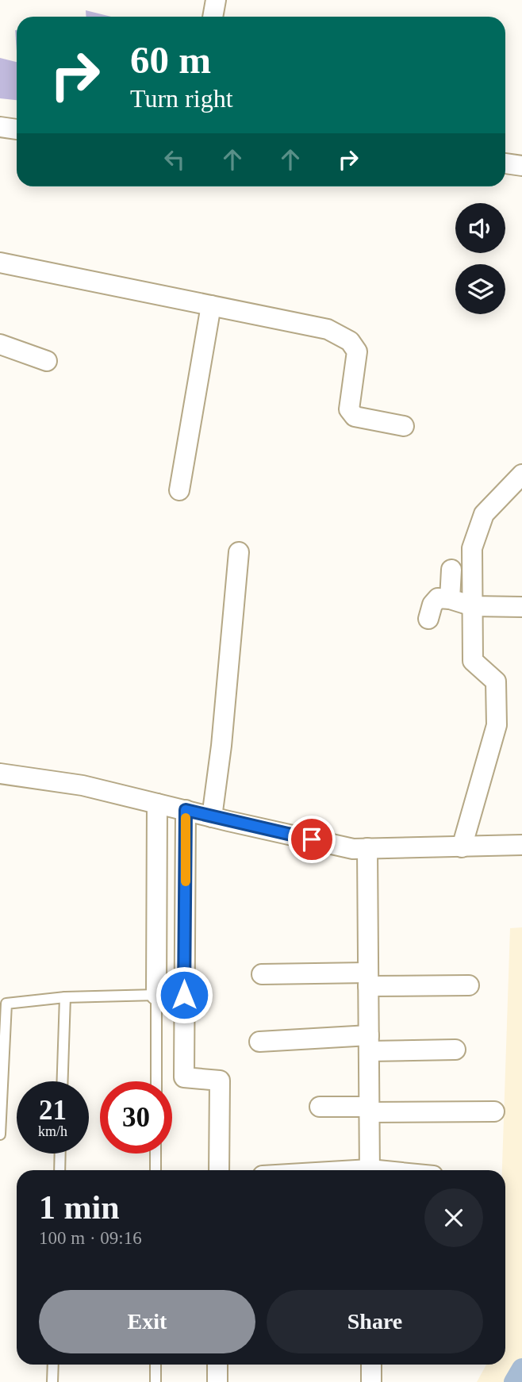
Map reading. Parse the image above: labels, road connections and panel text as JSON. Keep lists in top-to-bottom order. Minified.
{"page":{"turn":["60 m","Turn right"],"speed":"21 km/h","limit":"30","heading":["1 min","100 m · 09:16"],"buttons":["Exit","Share"]}}
